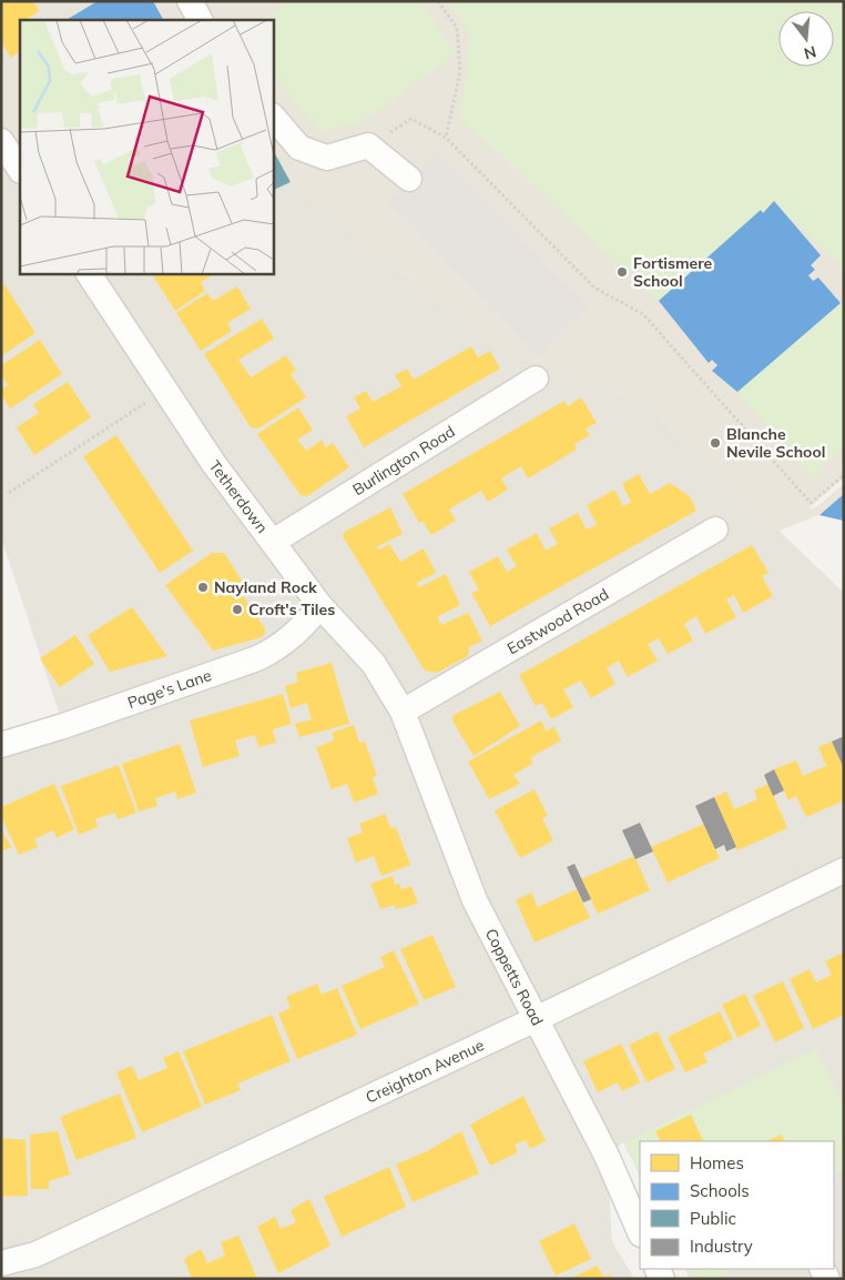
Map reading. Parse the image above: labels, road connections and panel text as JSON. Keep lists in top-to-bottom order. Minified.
{"streets":{"street":["Burlington Road","Tetherdown","Eastwood Road","Page's Lane","Coppetts Road","Creighton Avenue"]},"crossings":[["Burlington Road","Tetherdown"],["Tetherdown","Eastwood Road"],["Tetherdown","Page's Lane"],["Tetherdown","Coppetts Road"],["Eastwood Road","Coppetts Road"],["Coppetts Road","Creighton Avenue"]],"places":["Fortismere School","Blanche Nevile School","Nayland Rock","Croft's Tiles"],"legend":["Homes","Schools","Public","Industry"],"north":"bottom"}
